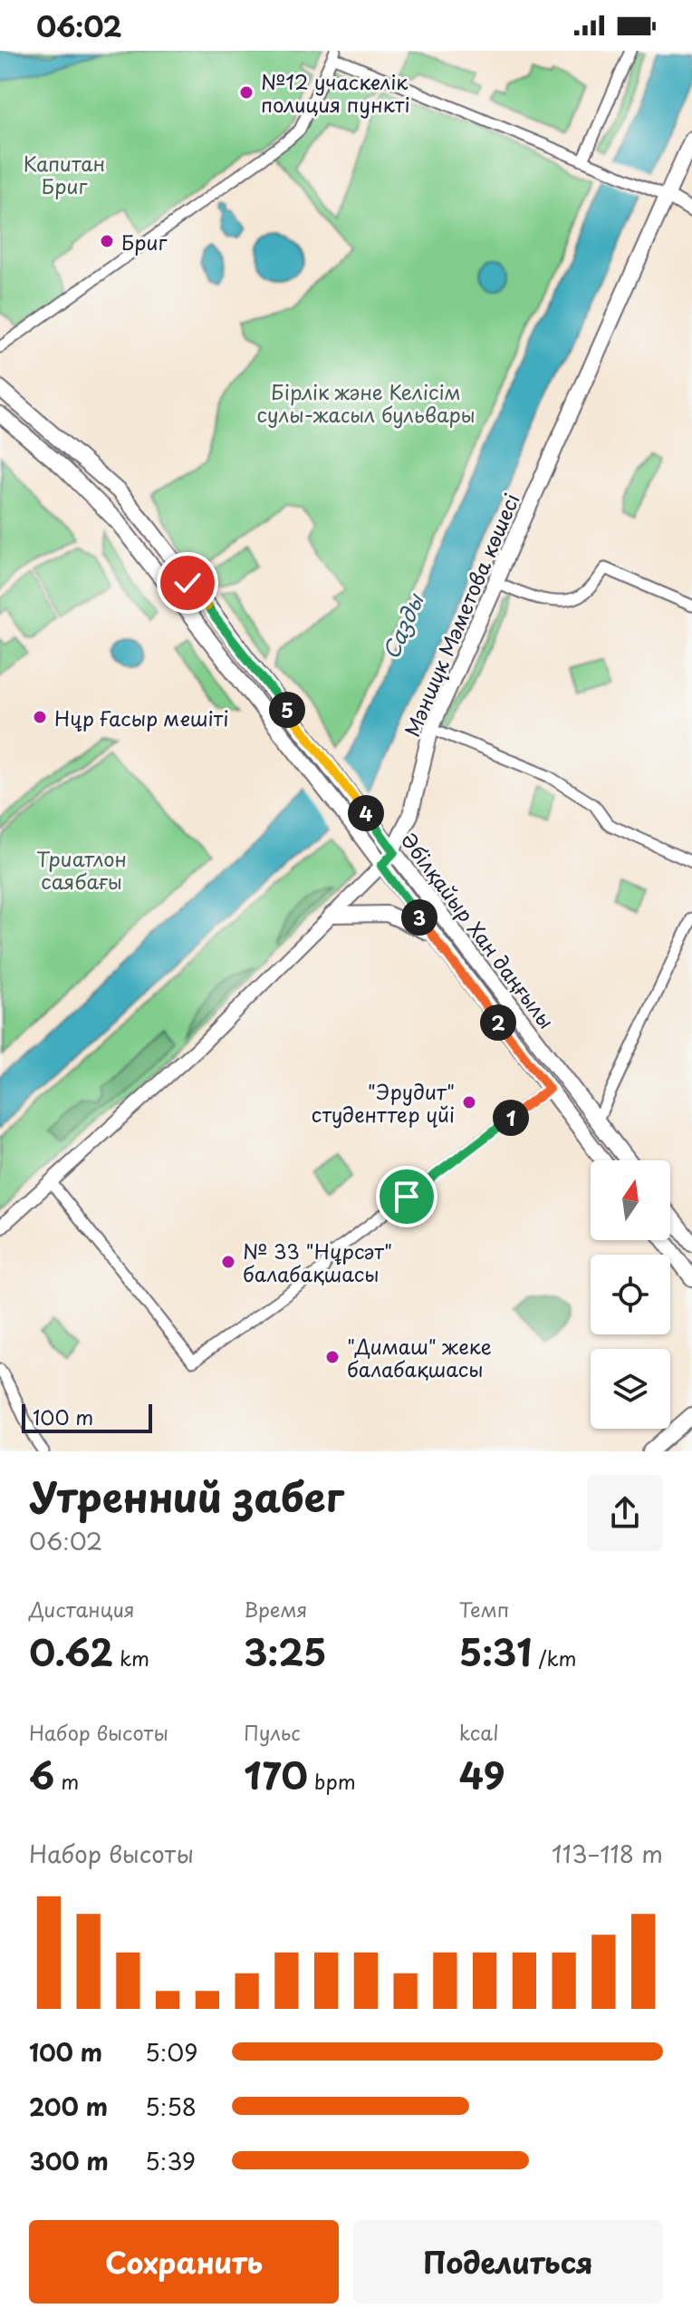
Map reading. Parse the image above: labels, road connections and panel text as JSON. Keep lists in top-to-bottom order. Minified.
{"streets":{"main road":["Мәншүк Мәметова көшесі","Әбілқайыр Хан даңғылы"]},"crossings":[["Мәншүк Мәметова көшесі","Әбілқайыр Хан даңғылы"]],"water":["Сазды"],"parks":["Капитан Бриг","Бірлік және Келісім сулы-жасыл бульвары","Триатлон саябағы"],"places":["№12 учаскелік полиция пункті","Бриг","Нұр Ғасыр мешіті","\"Эрудит\" студенттер үйі","№ 33 \"Нұрсәт\" балабақшасы","\"Димаш\" жеке балабақшасы"],"scale_bar":"100 m","north":"top","page":{"status":"06:02","pins":["5","4","3","2","1"],"scale":"100 m","heading":["Утренний забег","06:02"],"stats":[["Дистанция","0.62 km"],["Время","3:25"],["Темп","5:31 /km"],["Набор высоты","6 m"],["Пульс","170 bpm"],["kcal","49"]],"chart":["Набор высоты","113–118 m"],"list":[{"name":"100 m","note":"5:09"},{"name":"200 m","note":"5:58"},{"name":"300 m","note":"5:39"}],"buttons":["Сохранить","Поделиться"]}}
